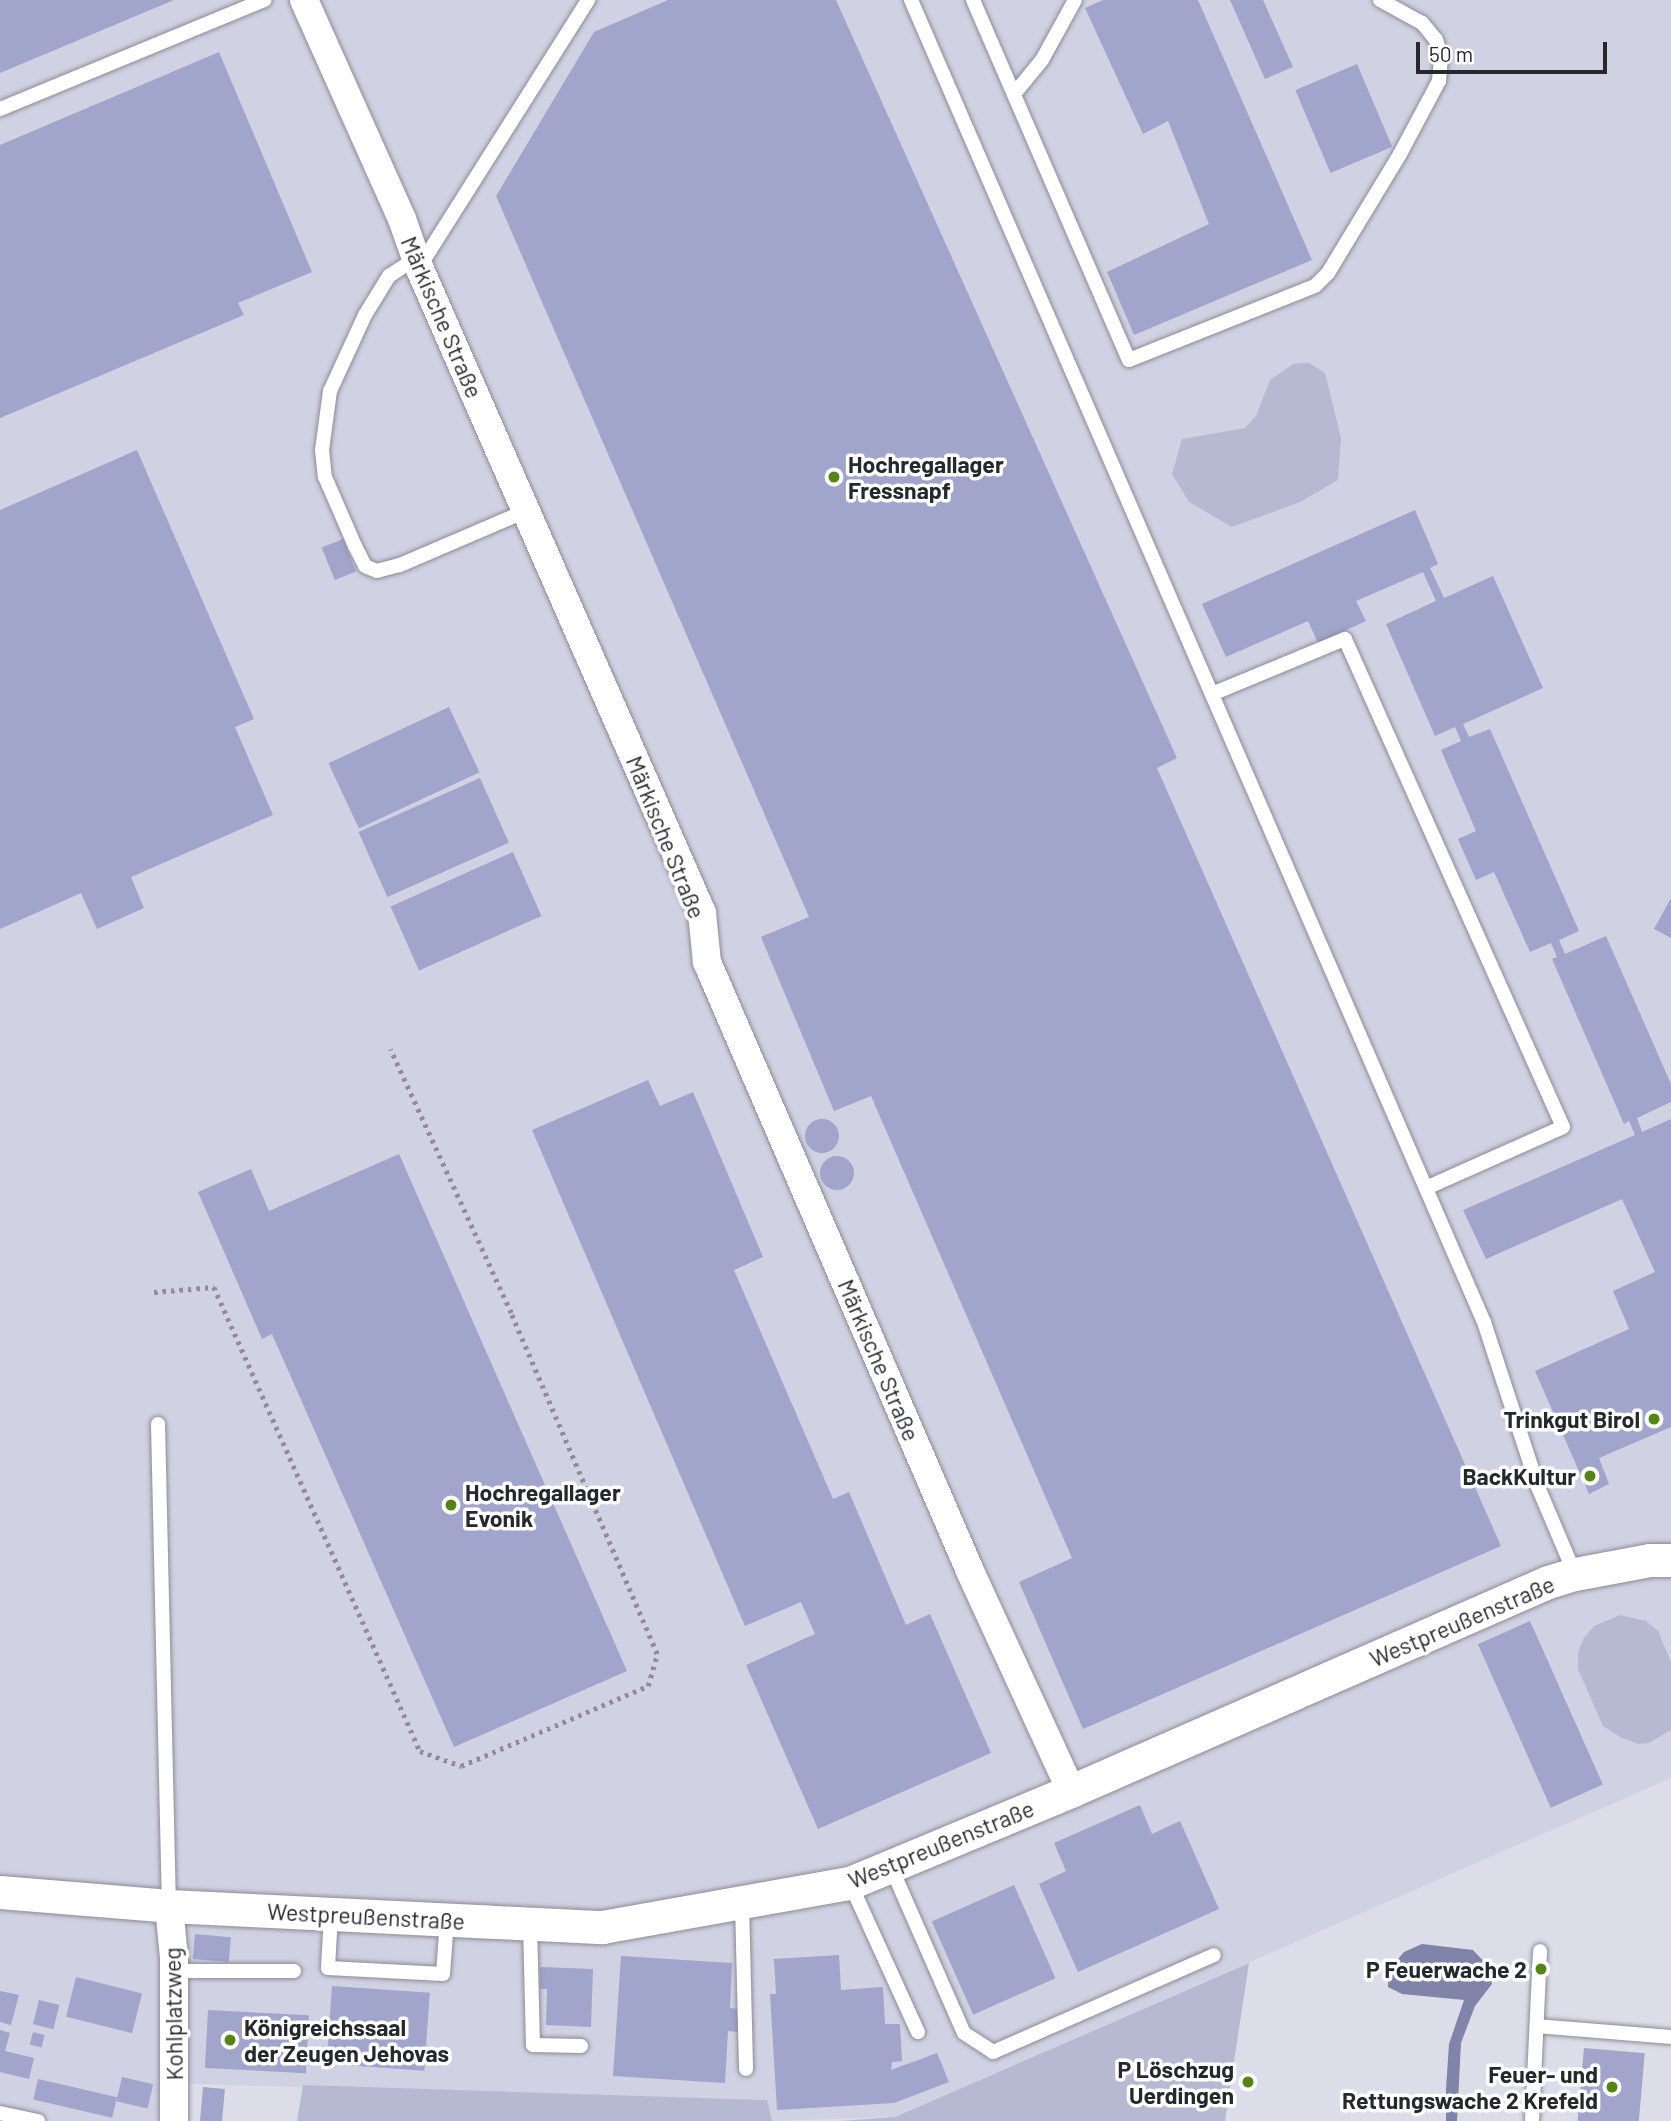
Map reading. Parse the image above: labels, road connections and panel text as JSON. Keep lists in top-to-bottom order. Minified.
{"streets":{"street":["Märkische Straße","Westpreußenstraße","Kohlplatzweg"]},"crossings":[["Märkische Straße","Westpreußenstraße"],["Westpreußenstraße","Kohlplatzweg"]],"places":["Hochregallager Fressnapf","Trinkgut Birol","BackKultur","Hochregallager Evonik","P Feuerwache 2","Königreichssaal der Zeugen Jehovas","P Löschzug Uerdingen","Feuer- und Rettungswache 2 Krefeld"],"scale_bar":"50 m"}
